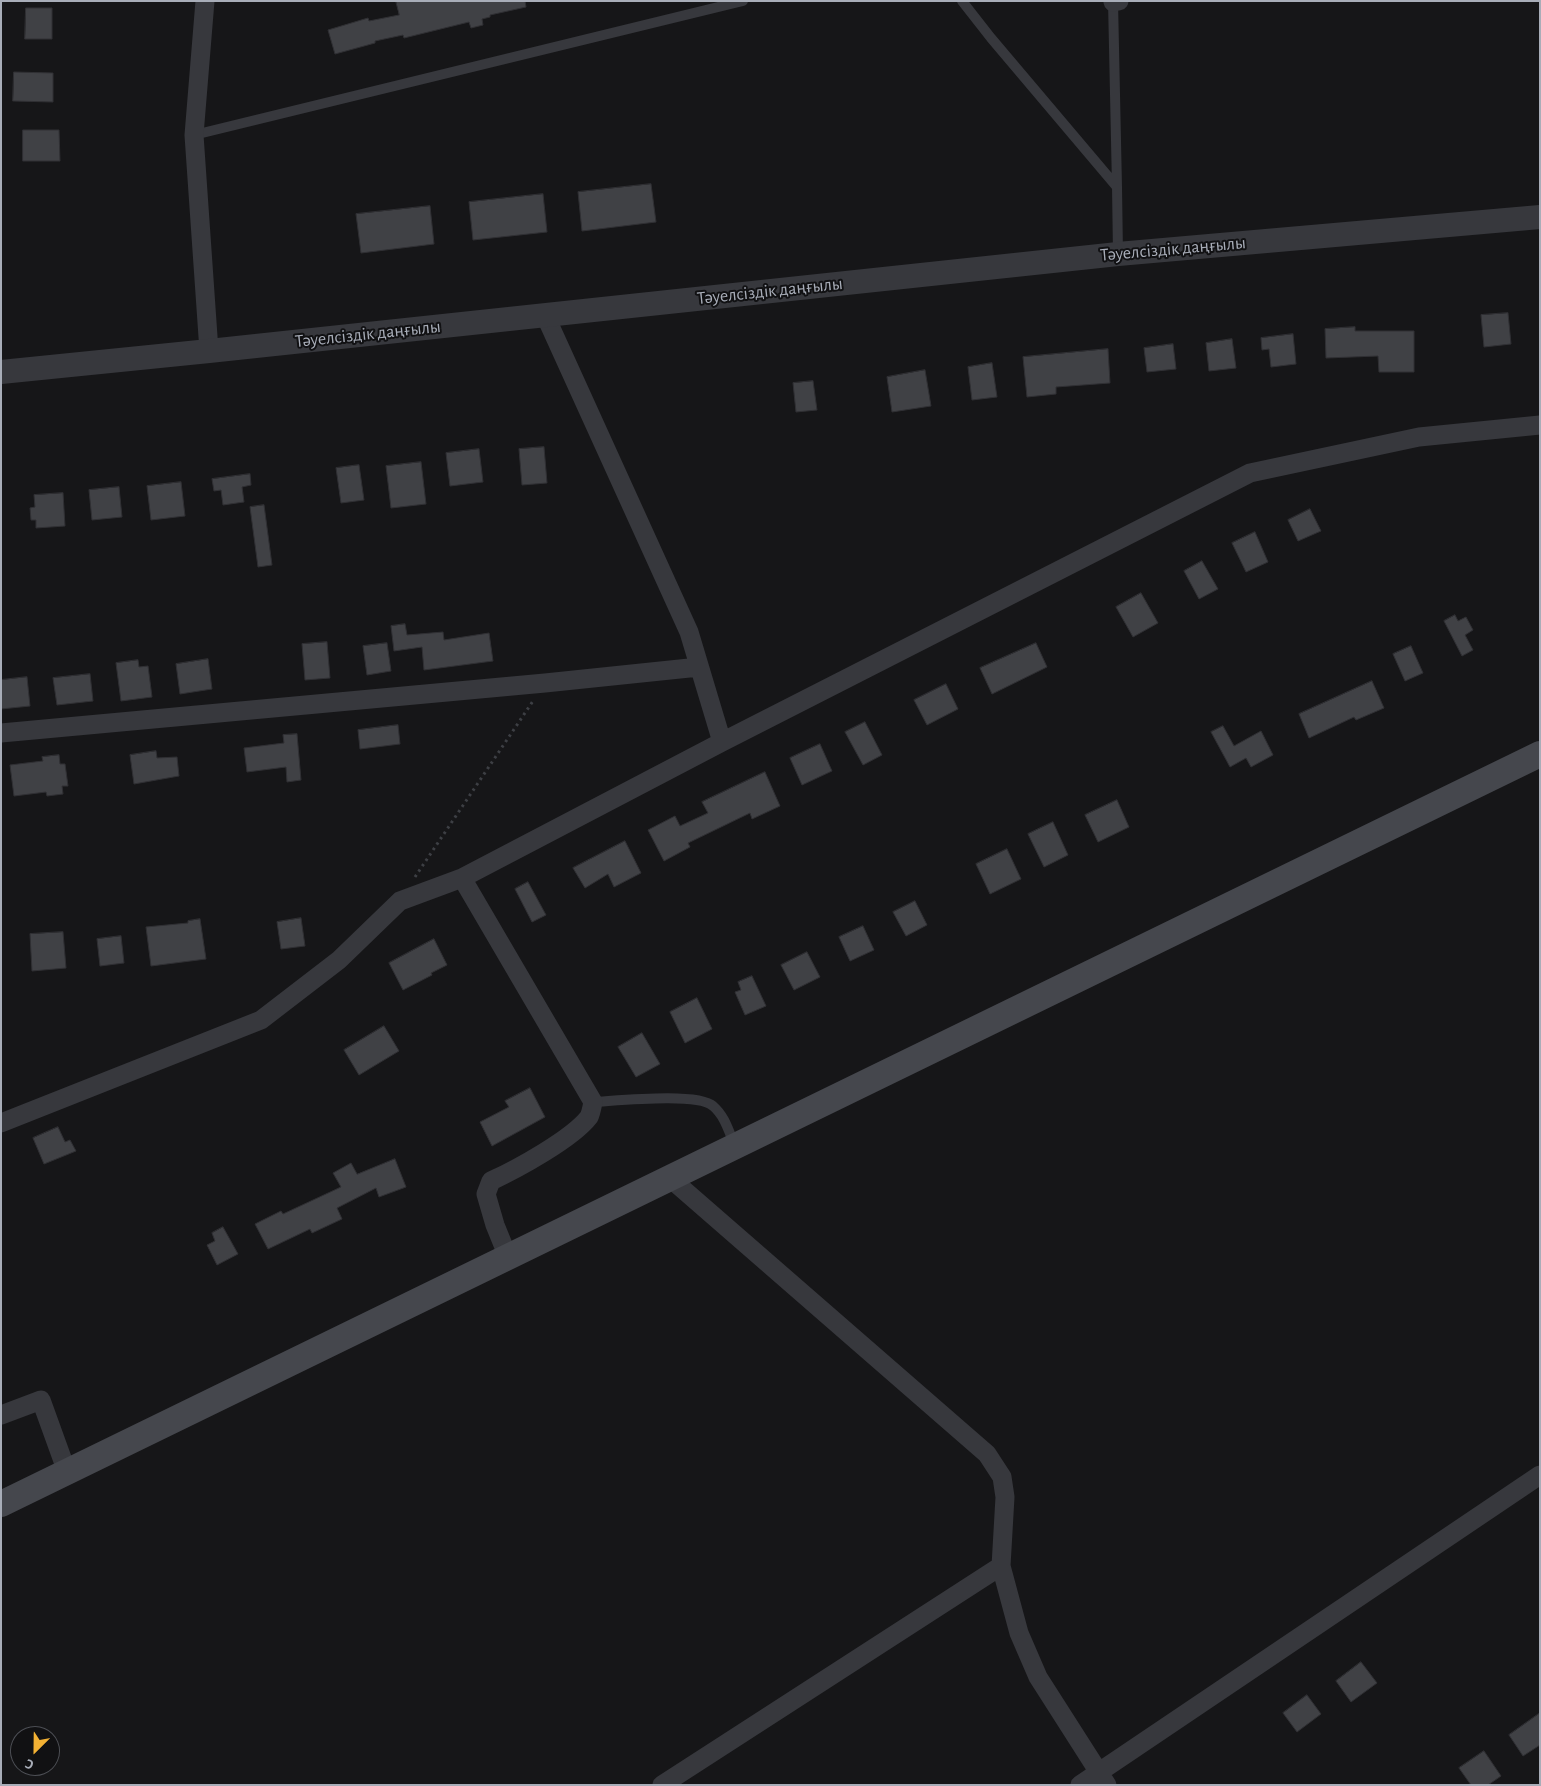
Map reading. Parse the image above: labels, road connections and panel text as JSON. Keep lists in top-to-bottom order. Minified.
{"streets":{"street":["Тәуелсіздік даңғылы"]},"north":"bottom left"}
